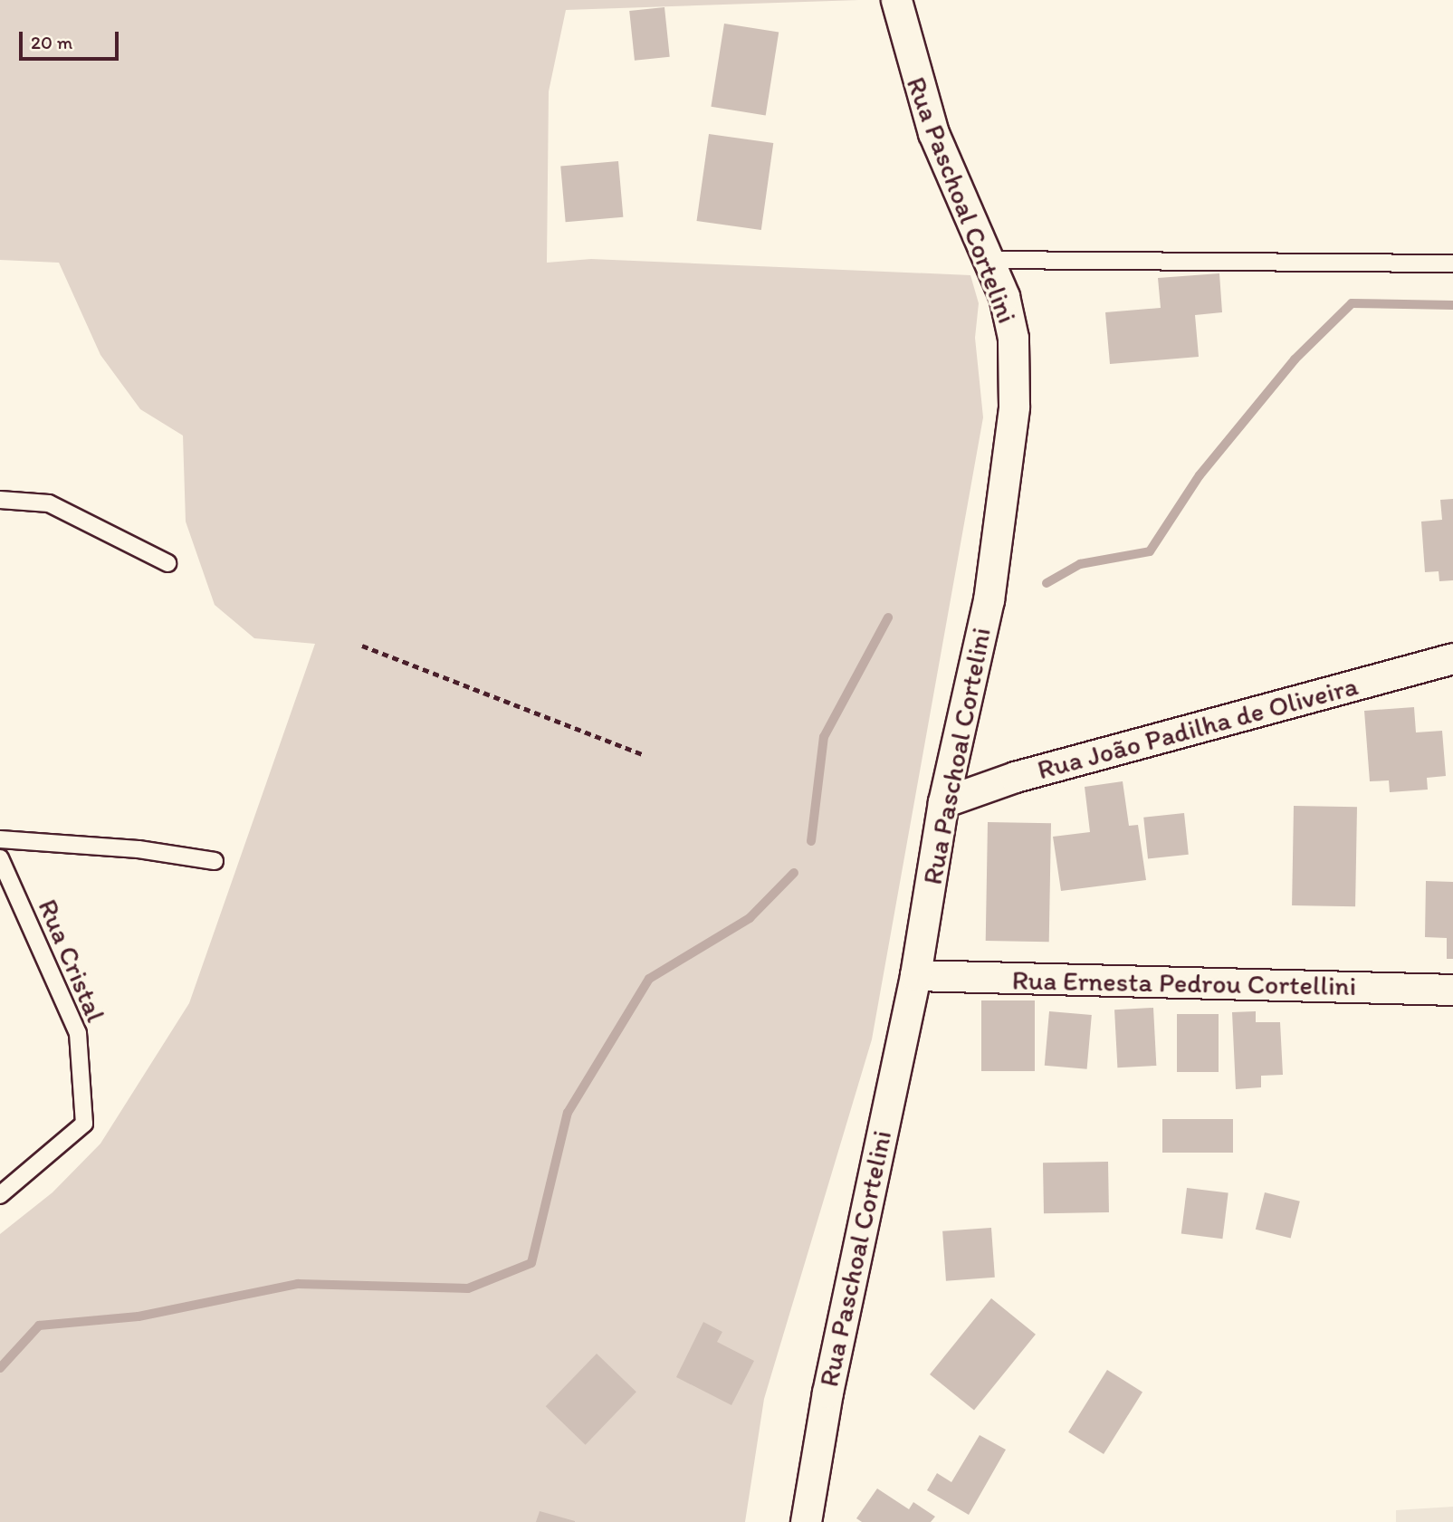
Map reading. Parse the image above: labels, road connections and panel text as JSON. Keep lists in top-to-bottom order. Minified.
{"streets":{"street":["Rua Paschoal Cortelini","Rua João Padilha de Oliveira","Rua Ernesta Pedrou Cortellini"],"lane":["Rua Cristal"]},"crossings":[["Rua Paschoal Cortelini","Rua João Padilha de Oliveira"],["Rua Paschoal Cortelini","Rua Ernesta Pedrou Cortellini"]],"scale_bar":"20 m"}
